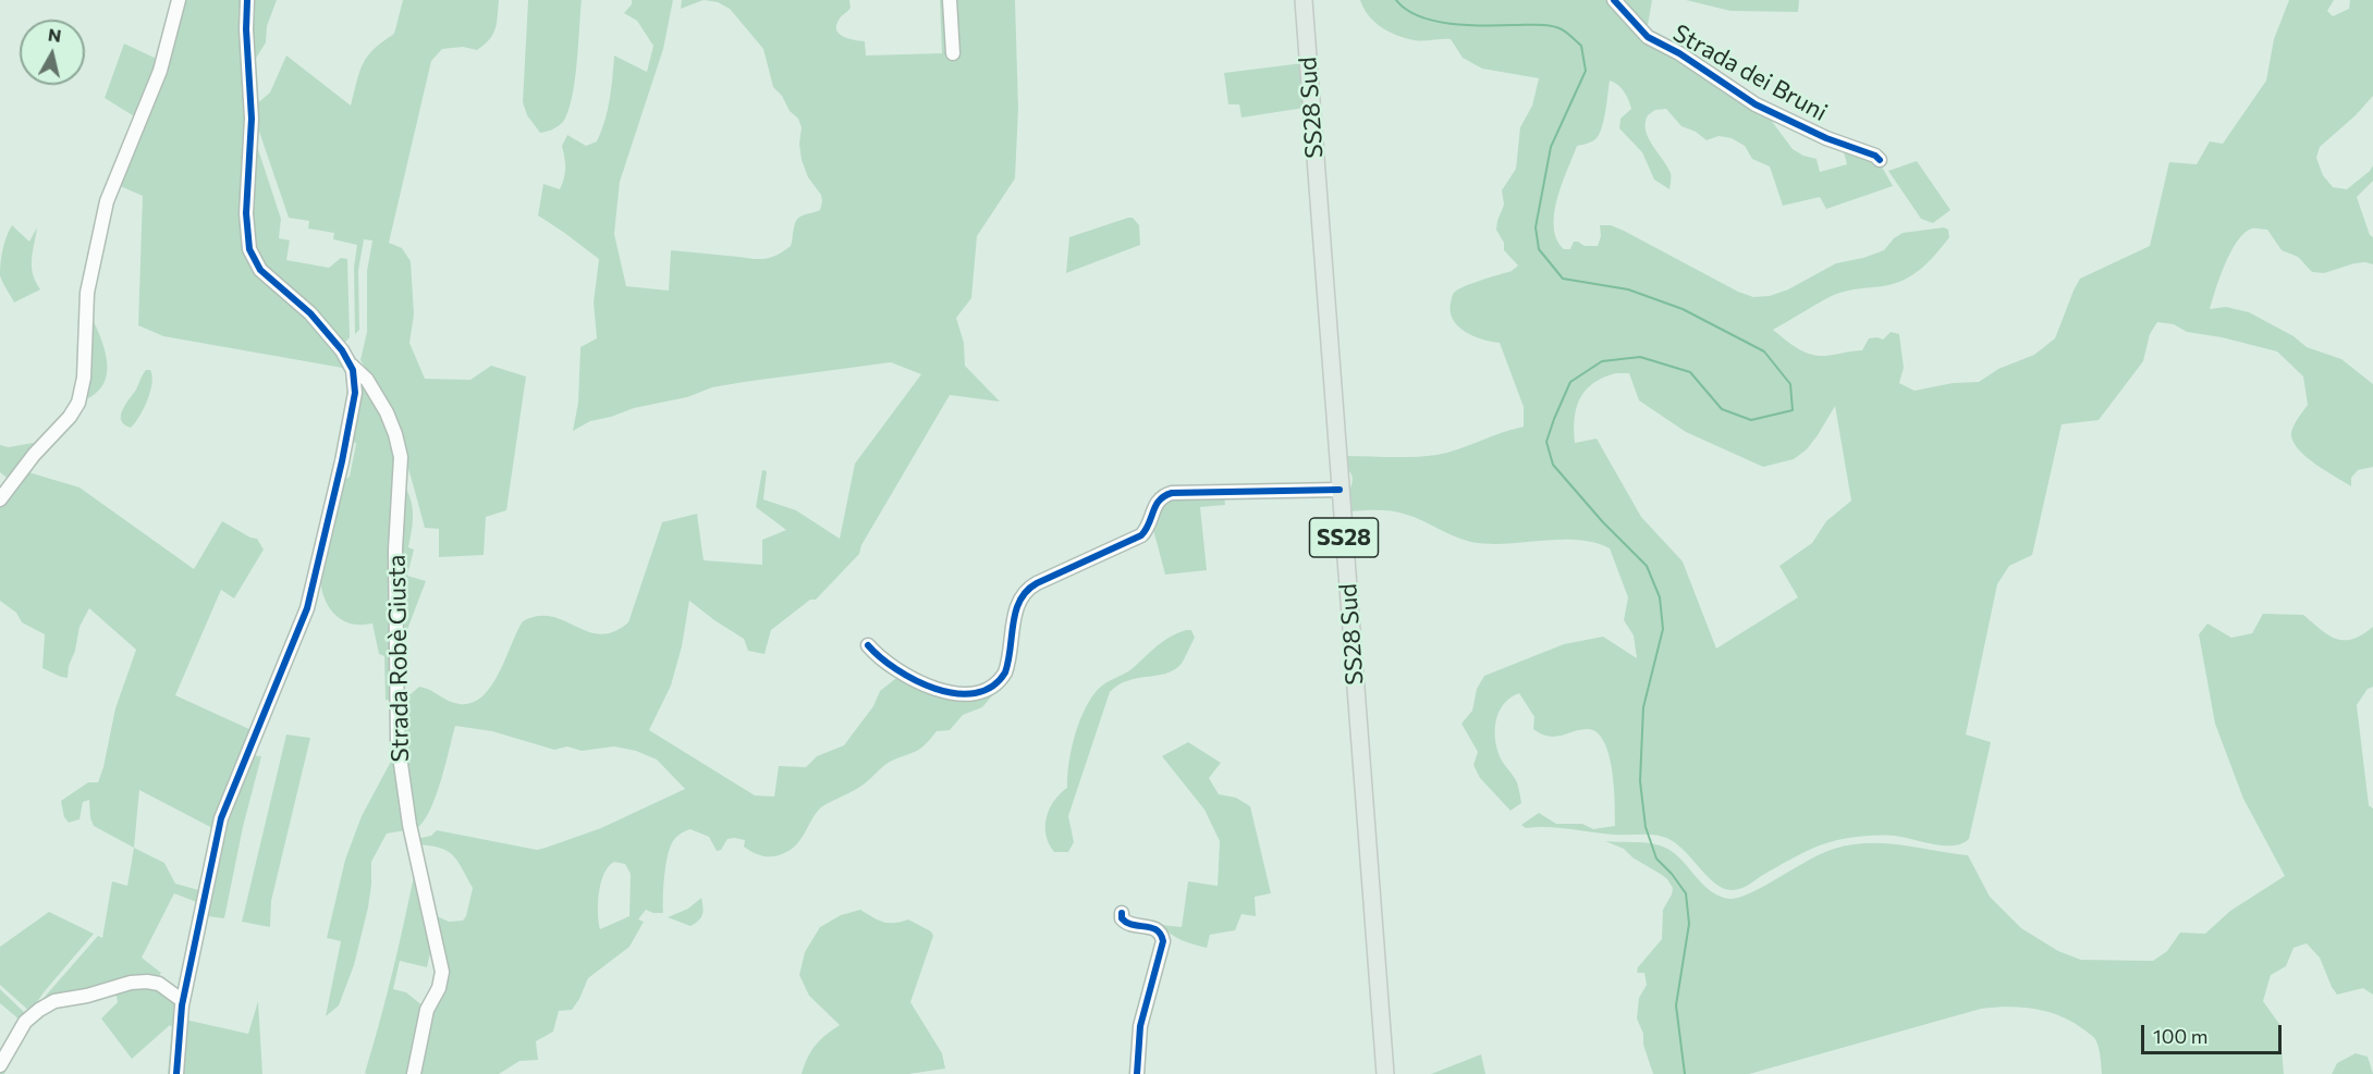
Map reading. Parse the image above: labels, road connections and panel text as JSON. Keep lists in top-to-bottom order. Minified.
{"streets":{"main road":["SS28 Sud","SS28"],"street":["Strada dei Bruni","Strada Robè Giusta"]},"scale_bar":"100 m","north":"top"}
